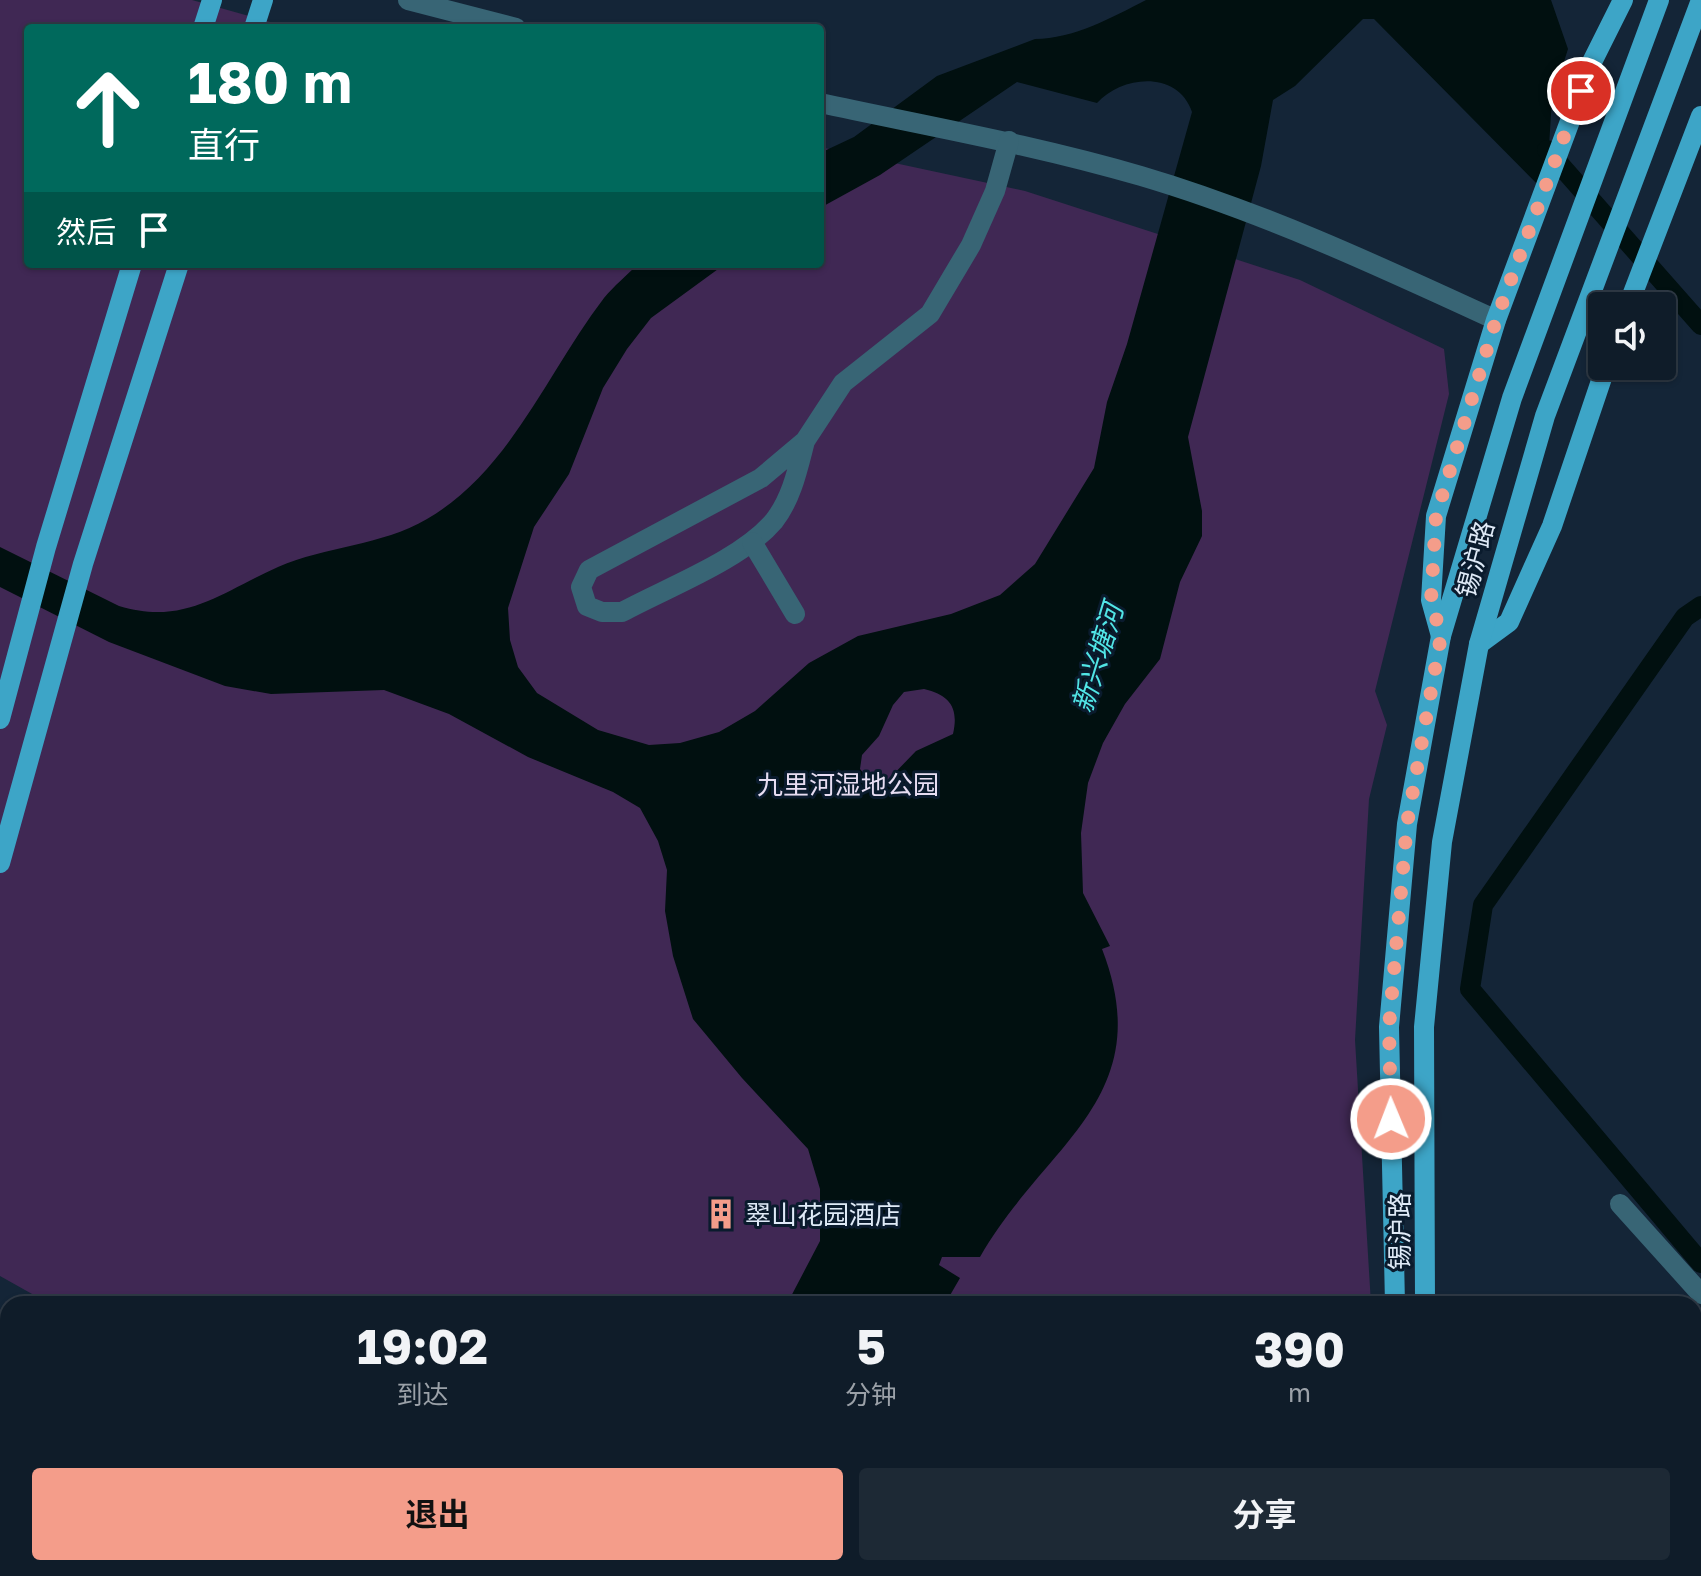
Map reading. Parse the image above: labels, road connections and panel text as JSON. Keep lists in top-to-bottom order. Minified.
{"streets":{"main road":["锡沪路"]},"water":["新兴塘河"],"parks":["九里河湿地公园"],"places":{"building":["翠山花园酒店"]},"page":{"turn":["180 m","直行"],"then":"然后","eta":["19:02","到达","5","分钟","390","m"],"buttons":["退出","分享"]}}
